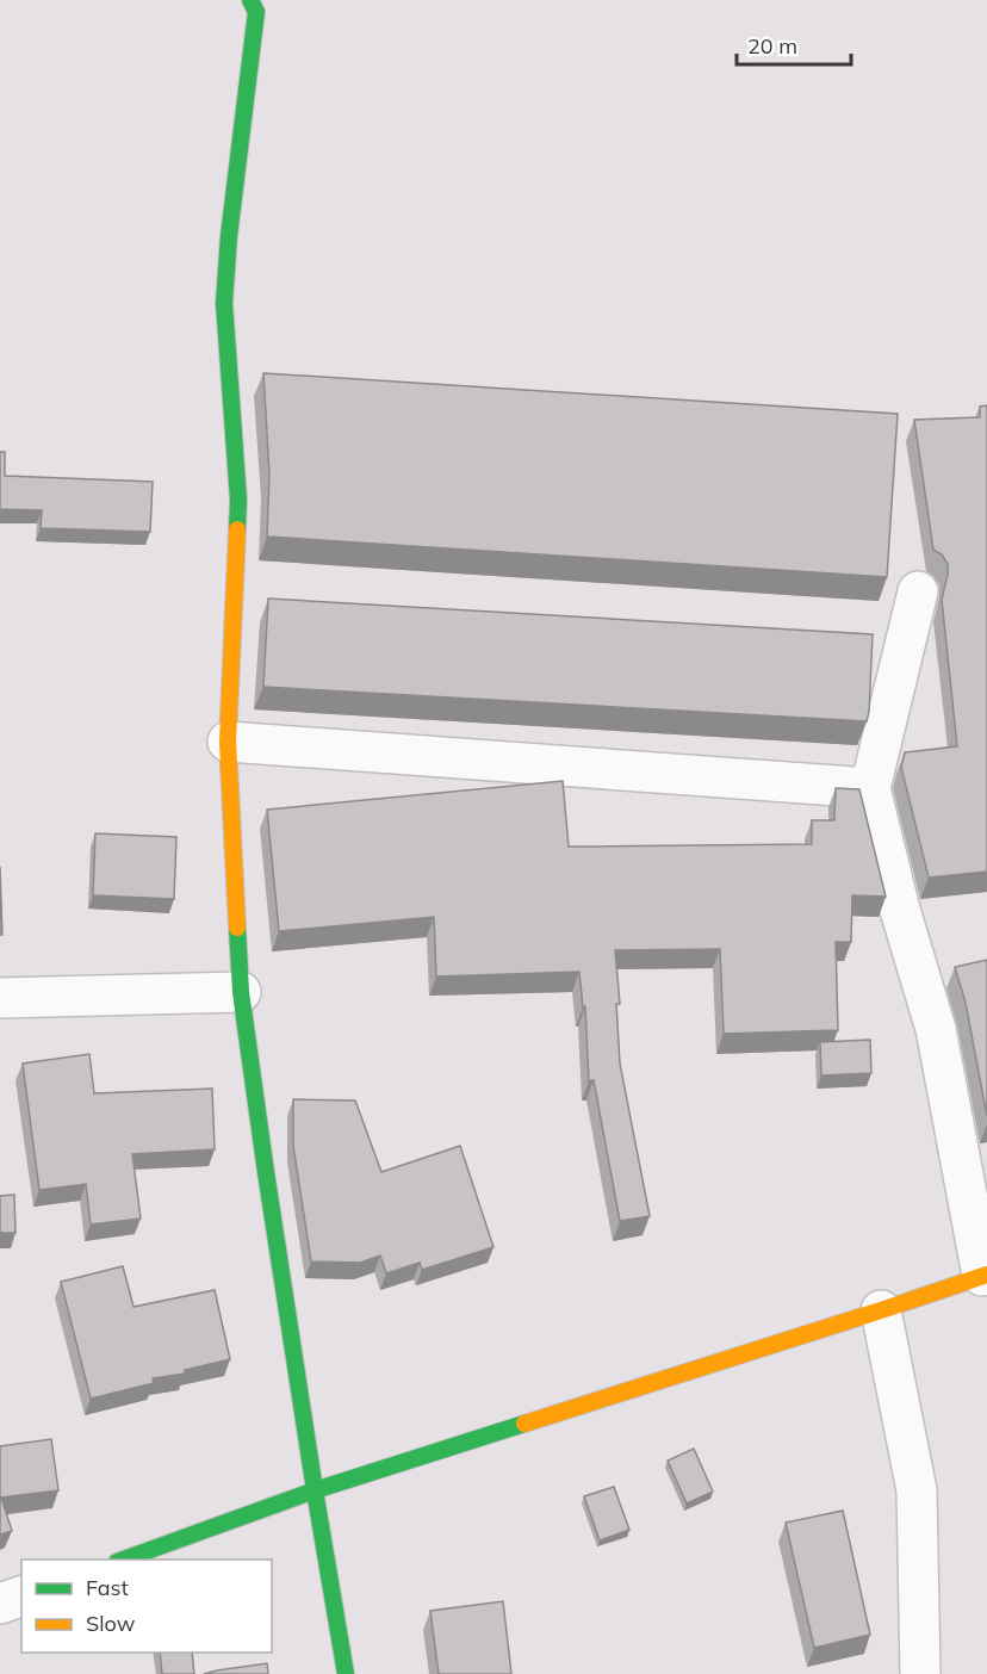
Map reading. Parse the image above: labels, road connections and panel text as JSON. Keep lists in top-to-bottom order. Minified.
{"legend":["Fast","Slow"],"scale_bar":"20 m"}
